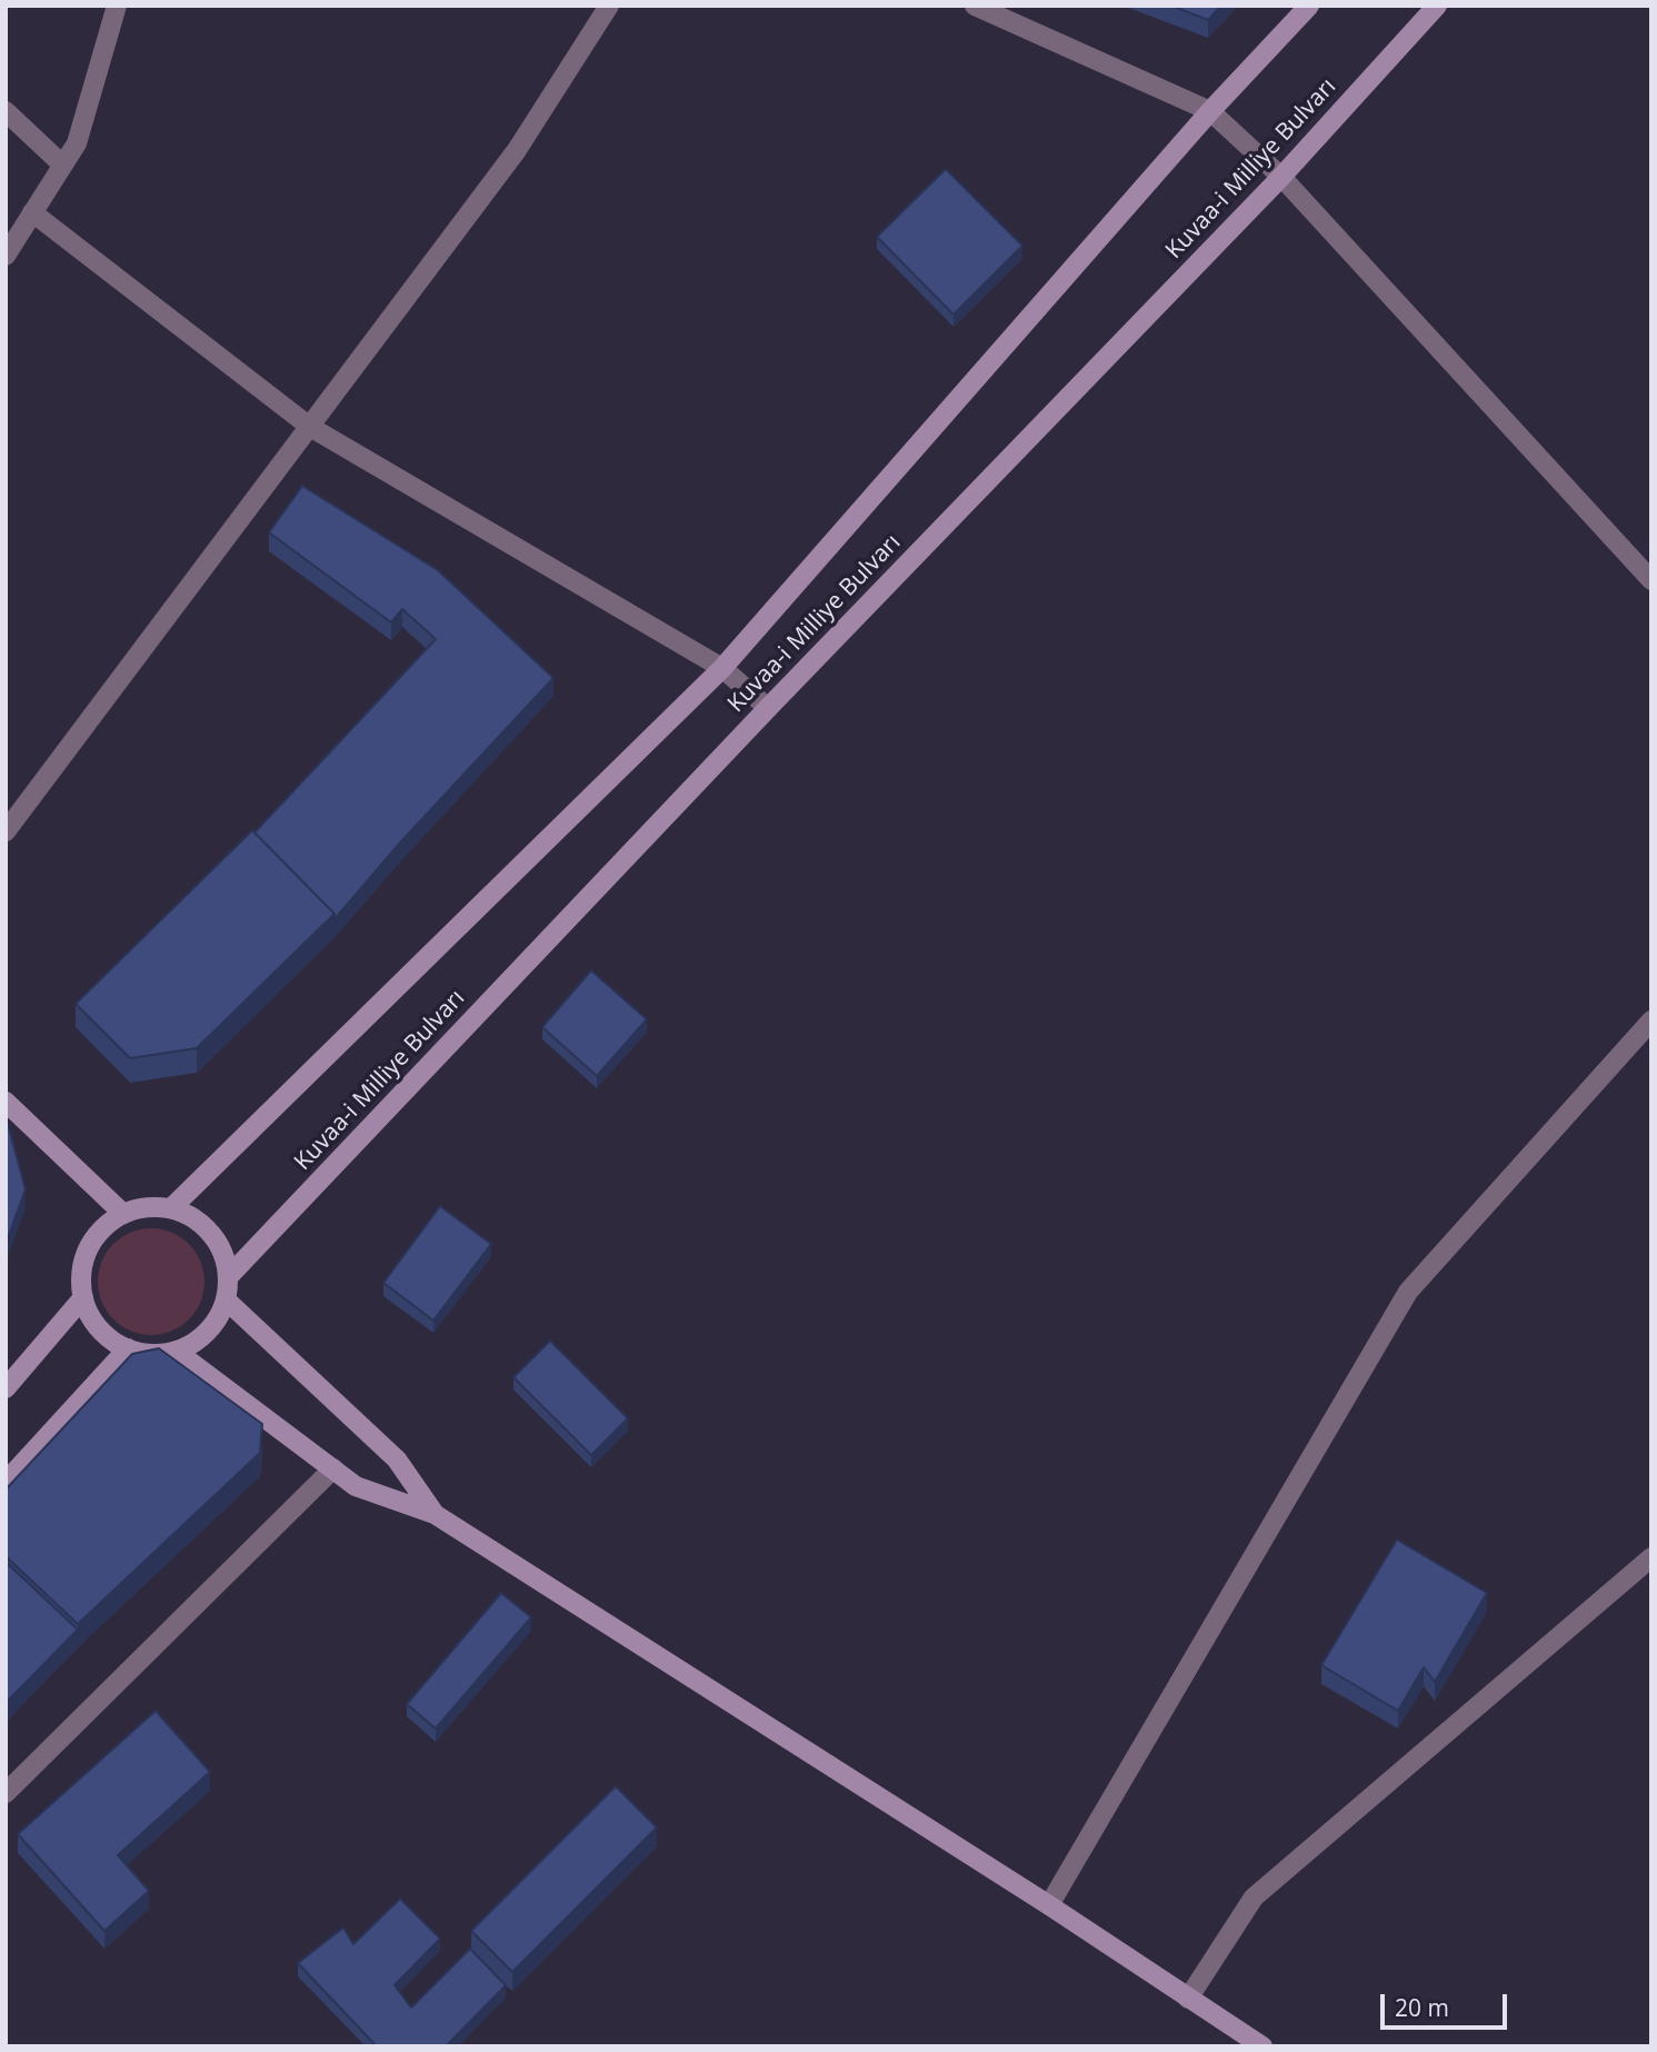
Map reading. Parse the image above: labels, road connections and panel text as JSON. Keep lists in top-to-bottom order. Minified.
{"streets":{"main road":["Kuvaa-i Milliye Bulvarı"]},"scale_bar":"20 m"}
